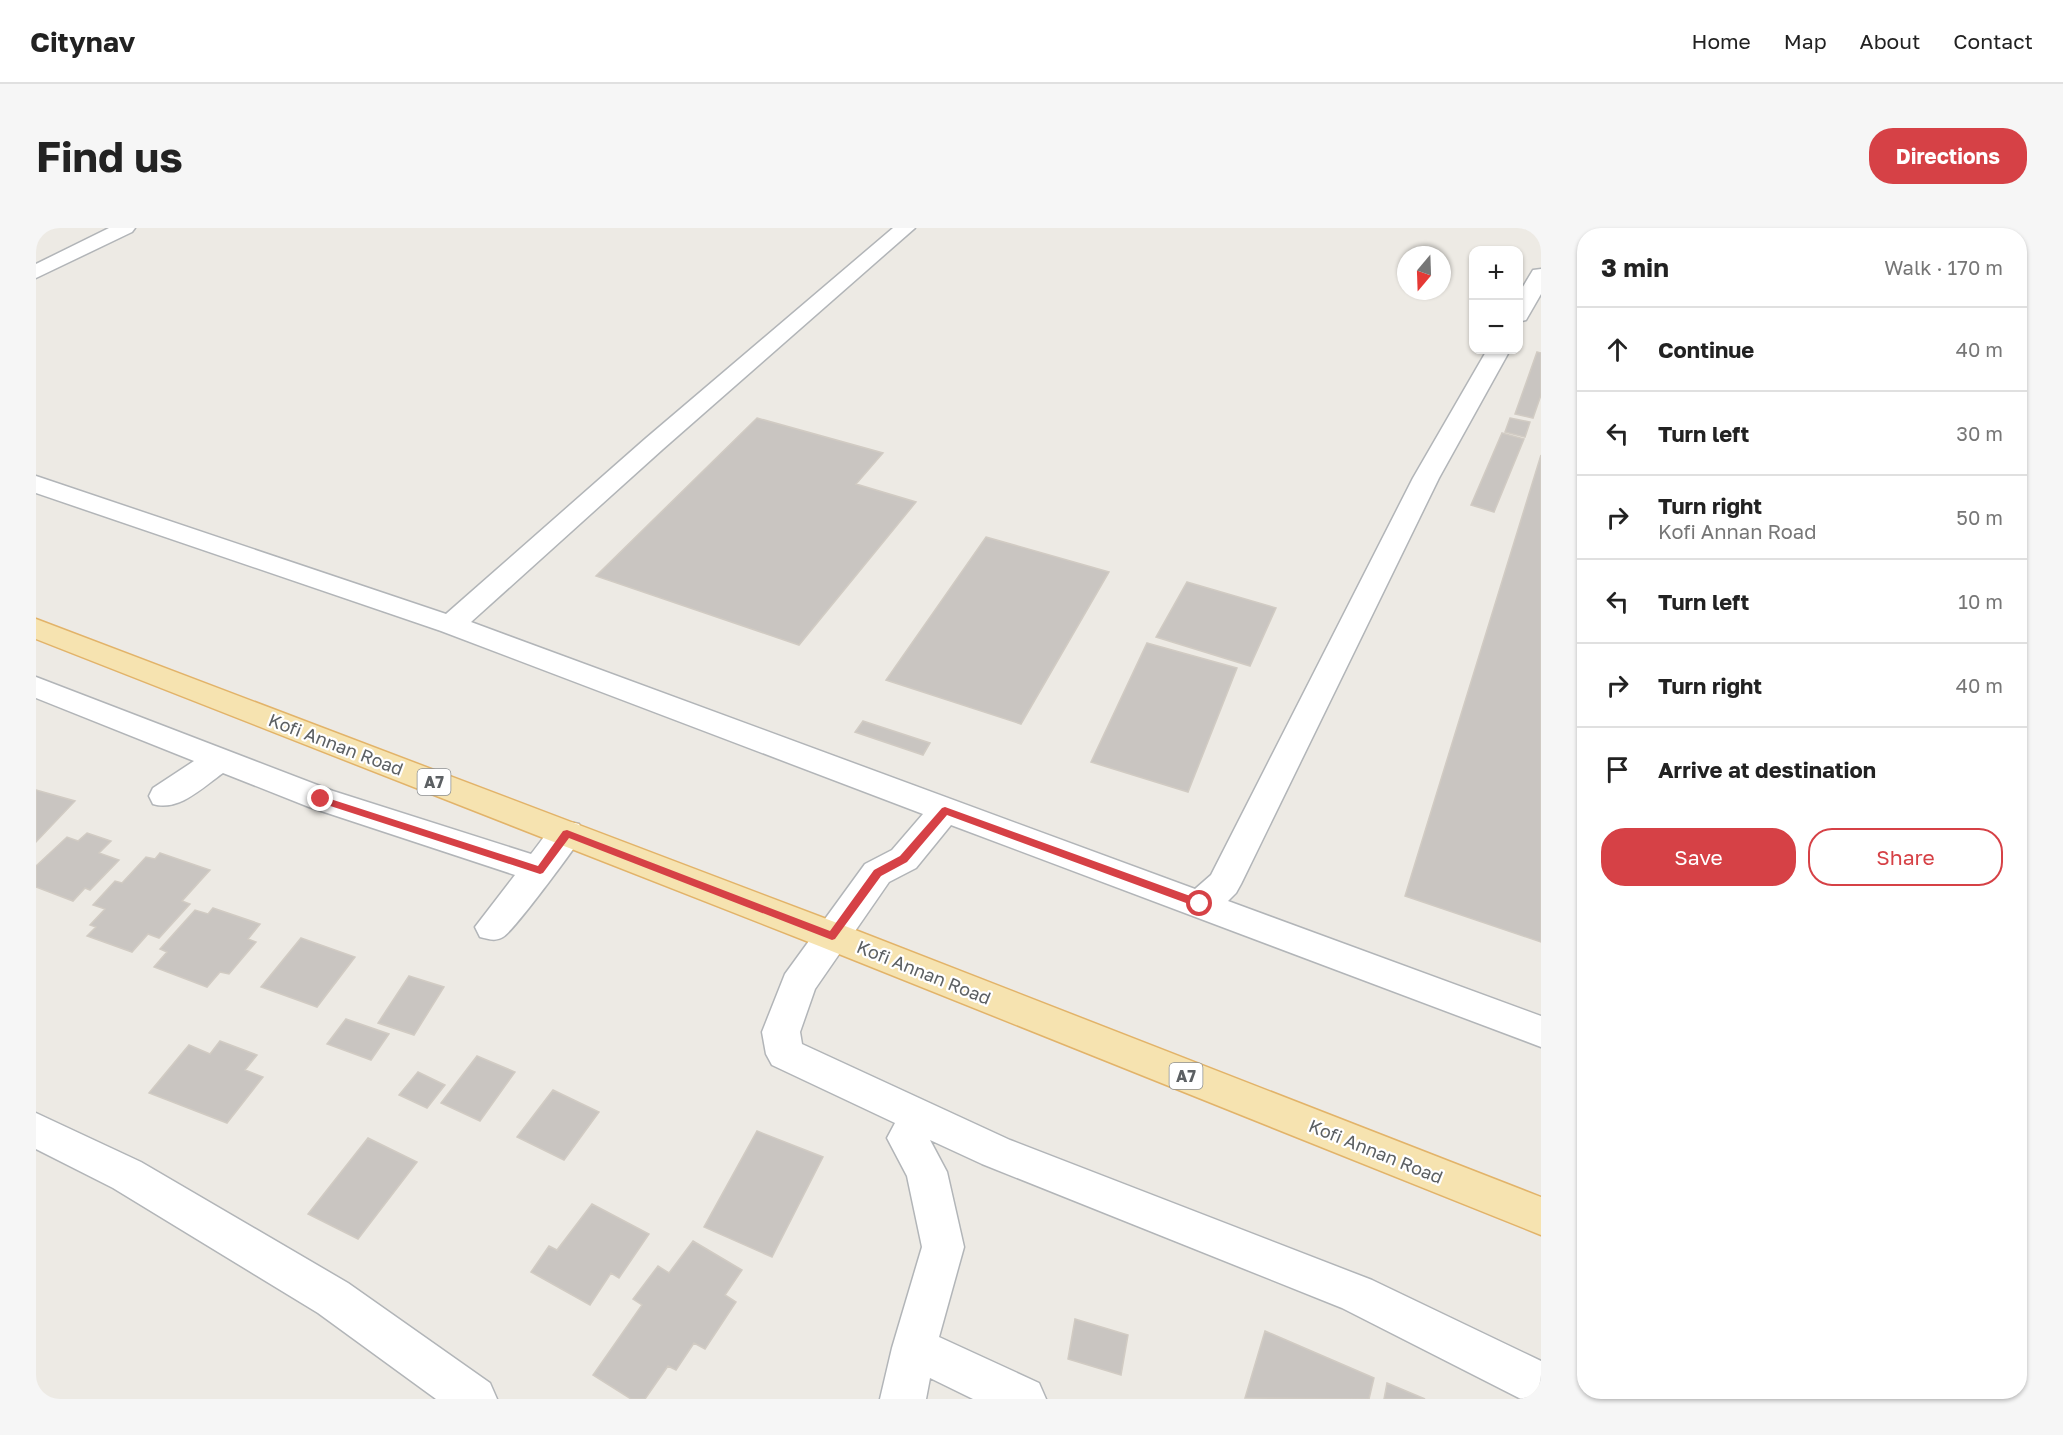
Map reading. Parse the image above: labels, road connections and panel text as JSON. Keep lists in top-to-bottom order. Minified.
{"streets":{"main road":["Kofi Annan Road","A7"]},"north":"bottom","page":{"header":"Citynav","nav":["Home","Map","About","Contact"],"buttons":["Directions",["Save","Share"]],"title":"Find us","heading":["3 min","Walk · 170 m"],"map_buttons":["+","−"],"list":[["Continue","40 m"],["Turn left","30 m"],["Turn right","Kofi Annan Road","50 m"],["Turn left","10 m"],["Turn right","40 m"],"Arrive at destination"]}}
